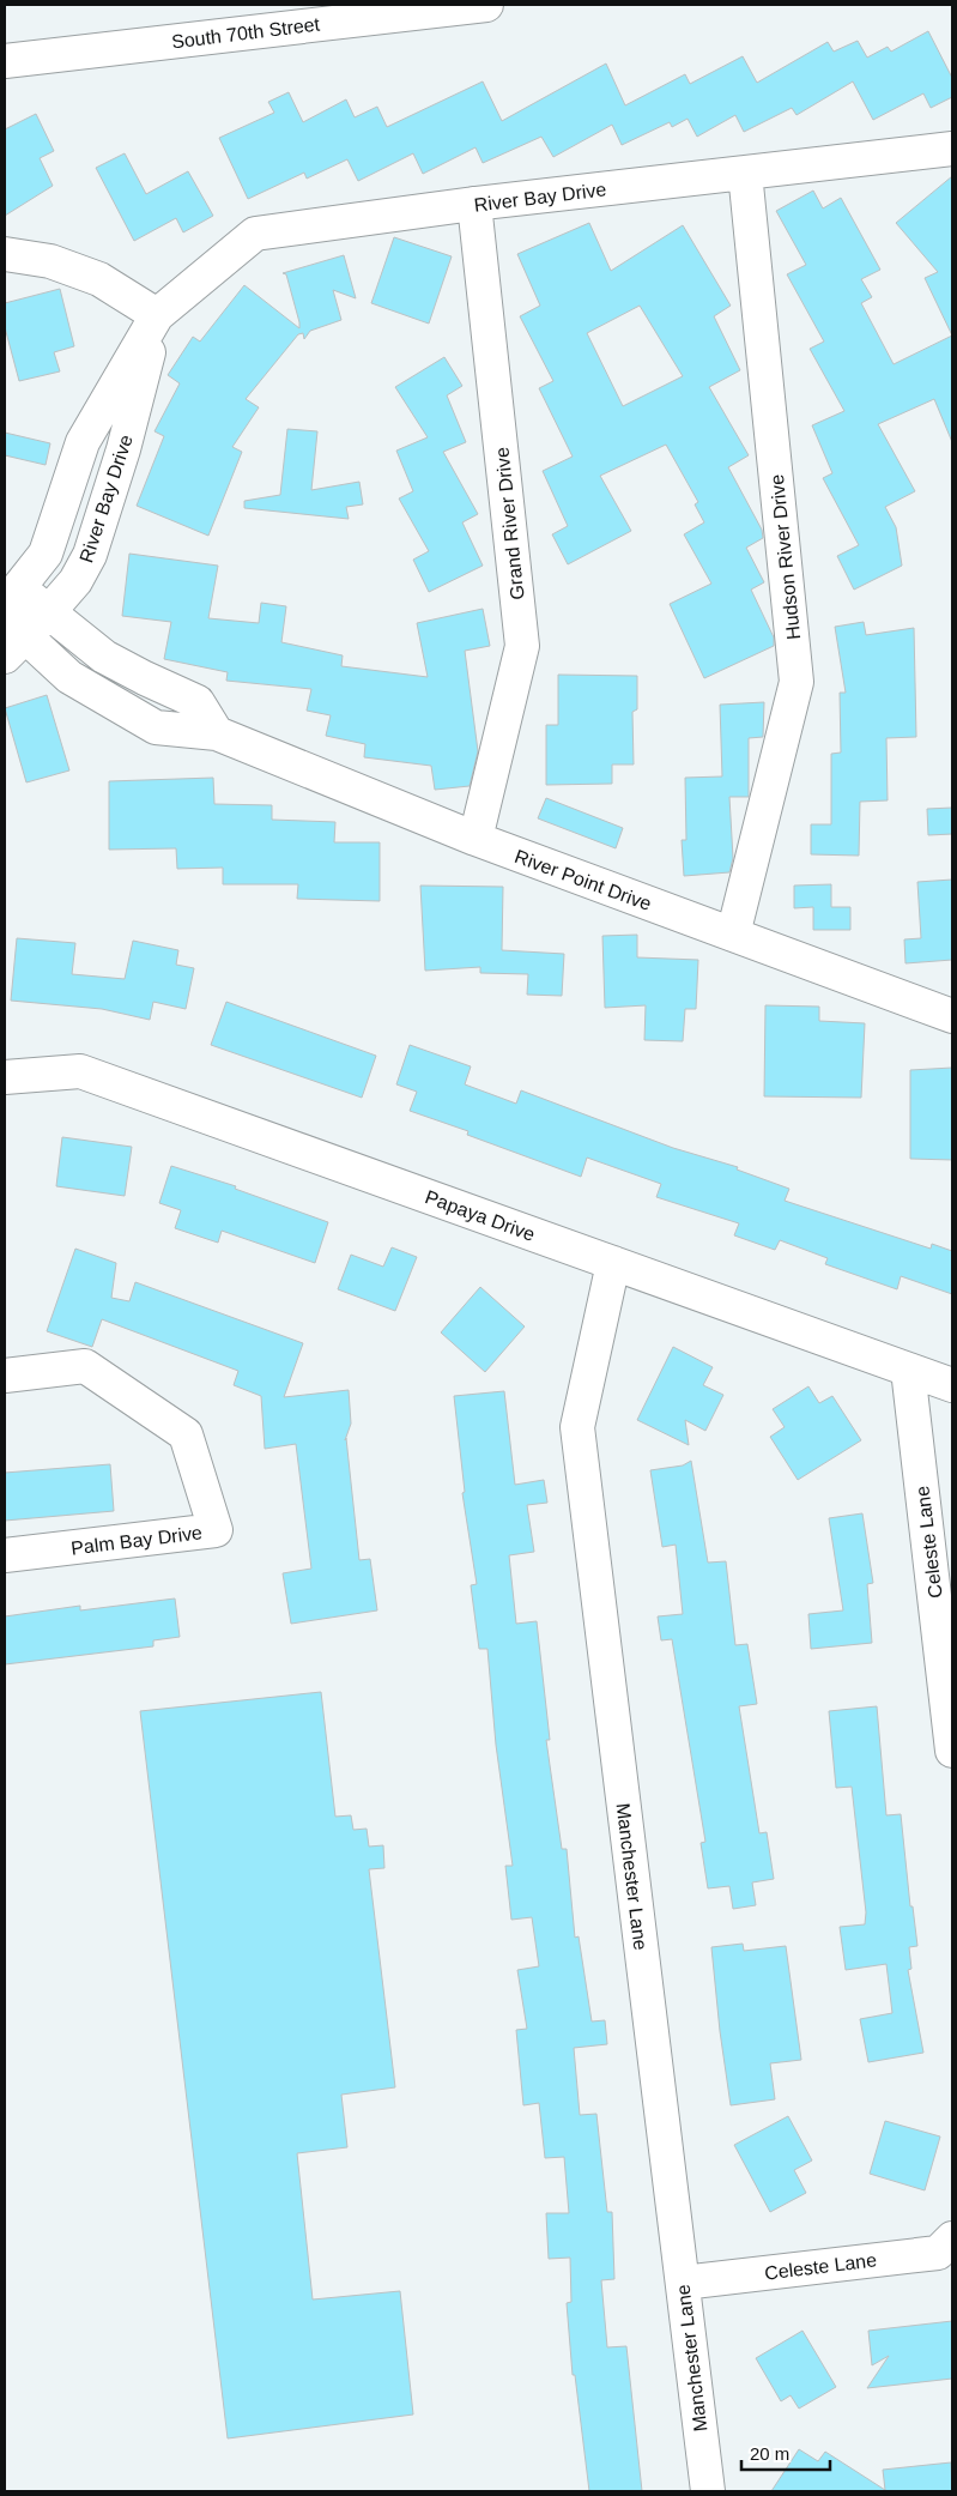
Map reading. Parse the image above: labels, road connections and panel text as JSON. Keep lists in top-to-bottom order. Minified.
{"streets":{"street":["South 70th Street","River Bay Drive","Grand River Drive","Hudson River Drive","River Point Drive","Papaya Drive","Palm Bay Drive","Celeste Lane","Manchester Lane"]},"crossings":[["River Bay Drive","Grand River Drive"],["River Bay Drive","Hudson River Drive"],["River Bay Drive","River Point Drive"],["Grand River Drive","River Point Drive"],["Hudson River Drive","River Point Drive"],["Papaya Drive","Celeste Lane"],["Papaya Drive","Manchester Lane"],["Celeste Lane","Manchester Lane"]],"scale_bar":"20 m"}
